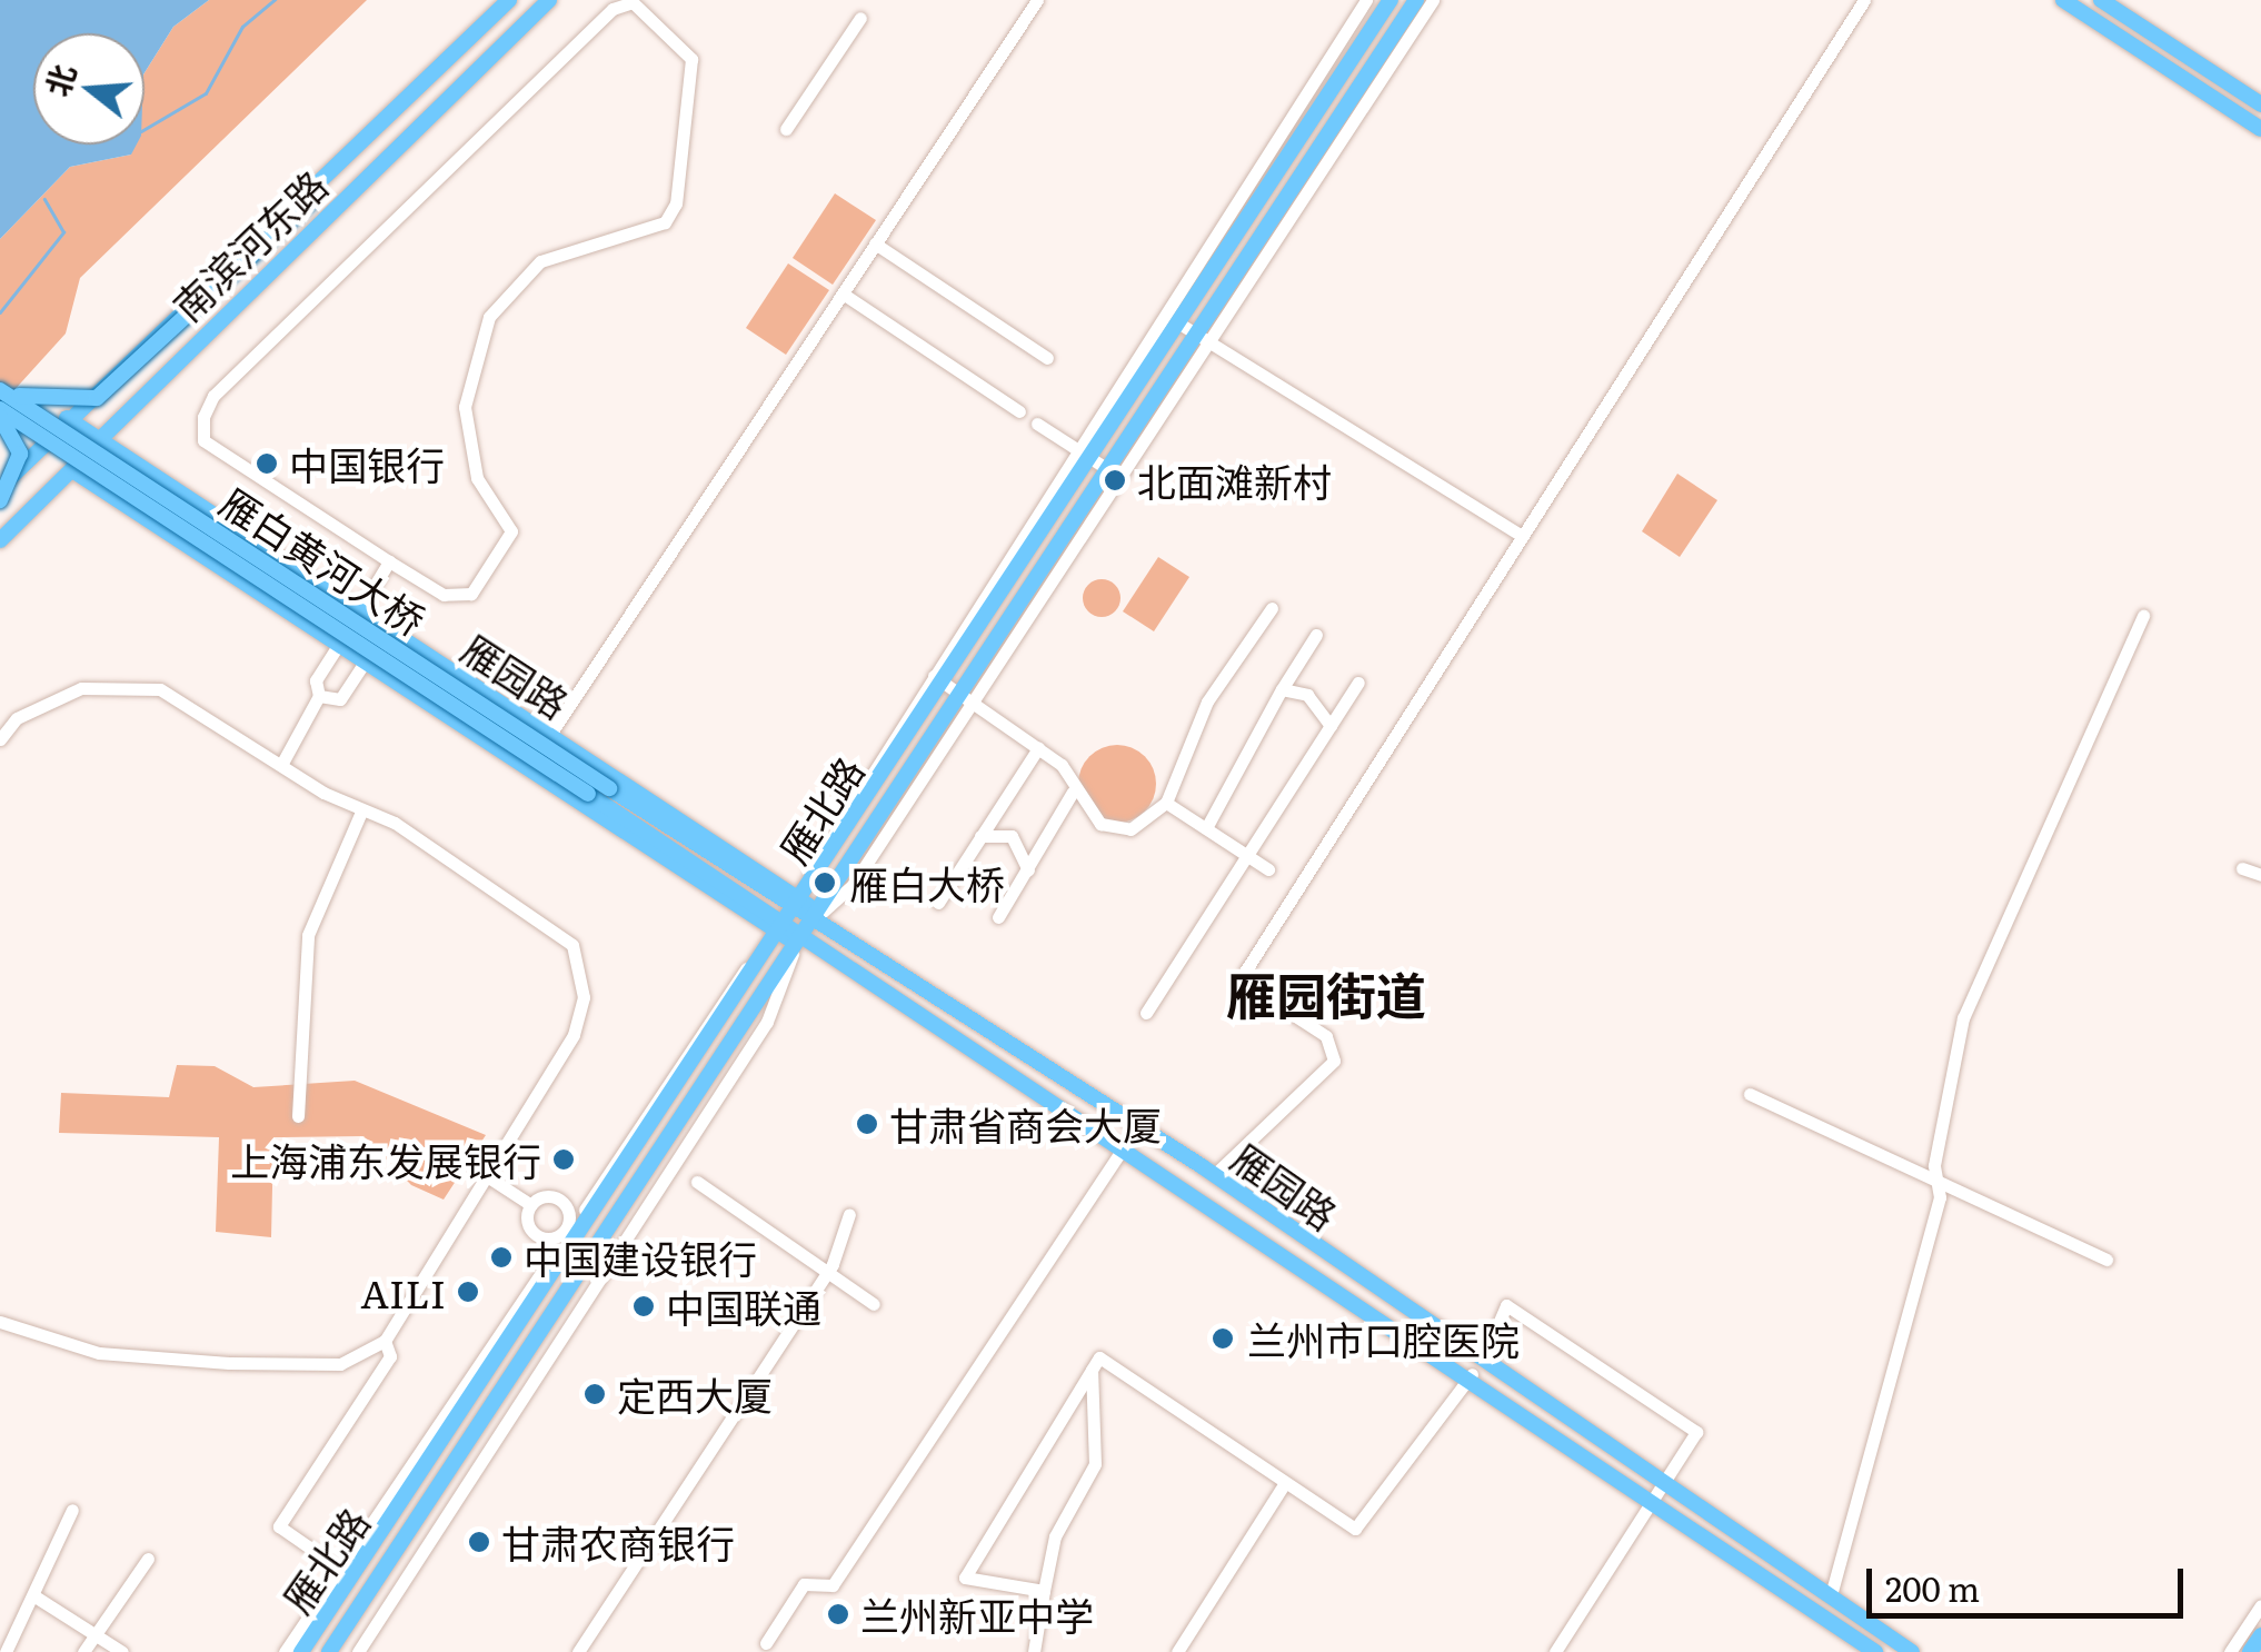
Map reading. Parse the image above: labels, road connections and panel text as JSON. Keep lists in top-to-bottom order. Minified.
{"streets":{"main road":["南滨河东路","雁白黄河大桥","雁园路","雁北路"]},"crossings":[["南滨河东路","雁园路"],["雁白黄河大桥","雁园路"],["雁园路","雁北路"]],"districts":["雁园街道"],"places":["中国银行","北面滩新村","雁白大桥","甘肃省商会大厦","上海浦东发展银行","中国建设银行","AILI","中国联通","兰州市口腔医院","定西大厦","甘肃农商银行","兰州新亚中学"],"scale_bar":"200 m","north":"left"}
